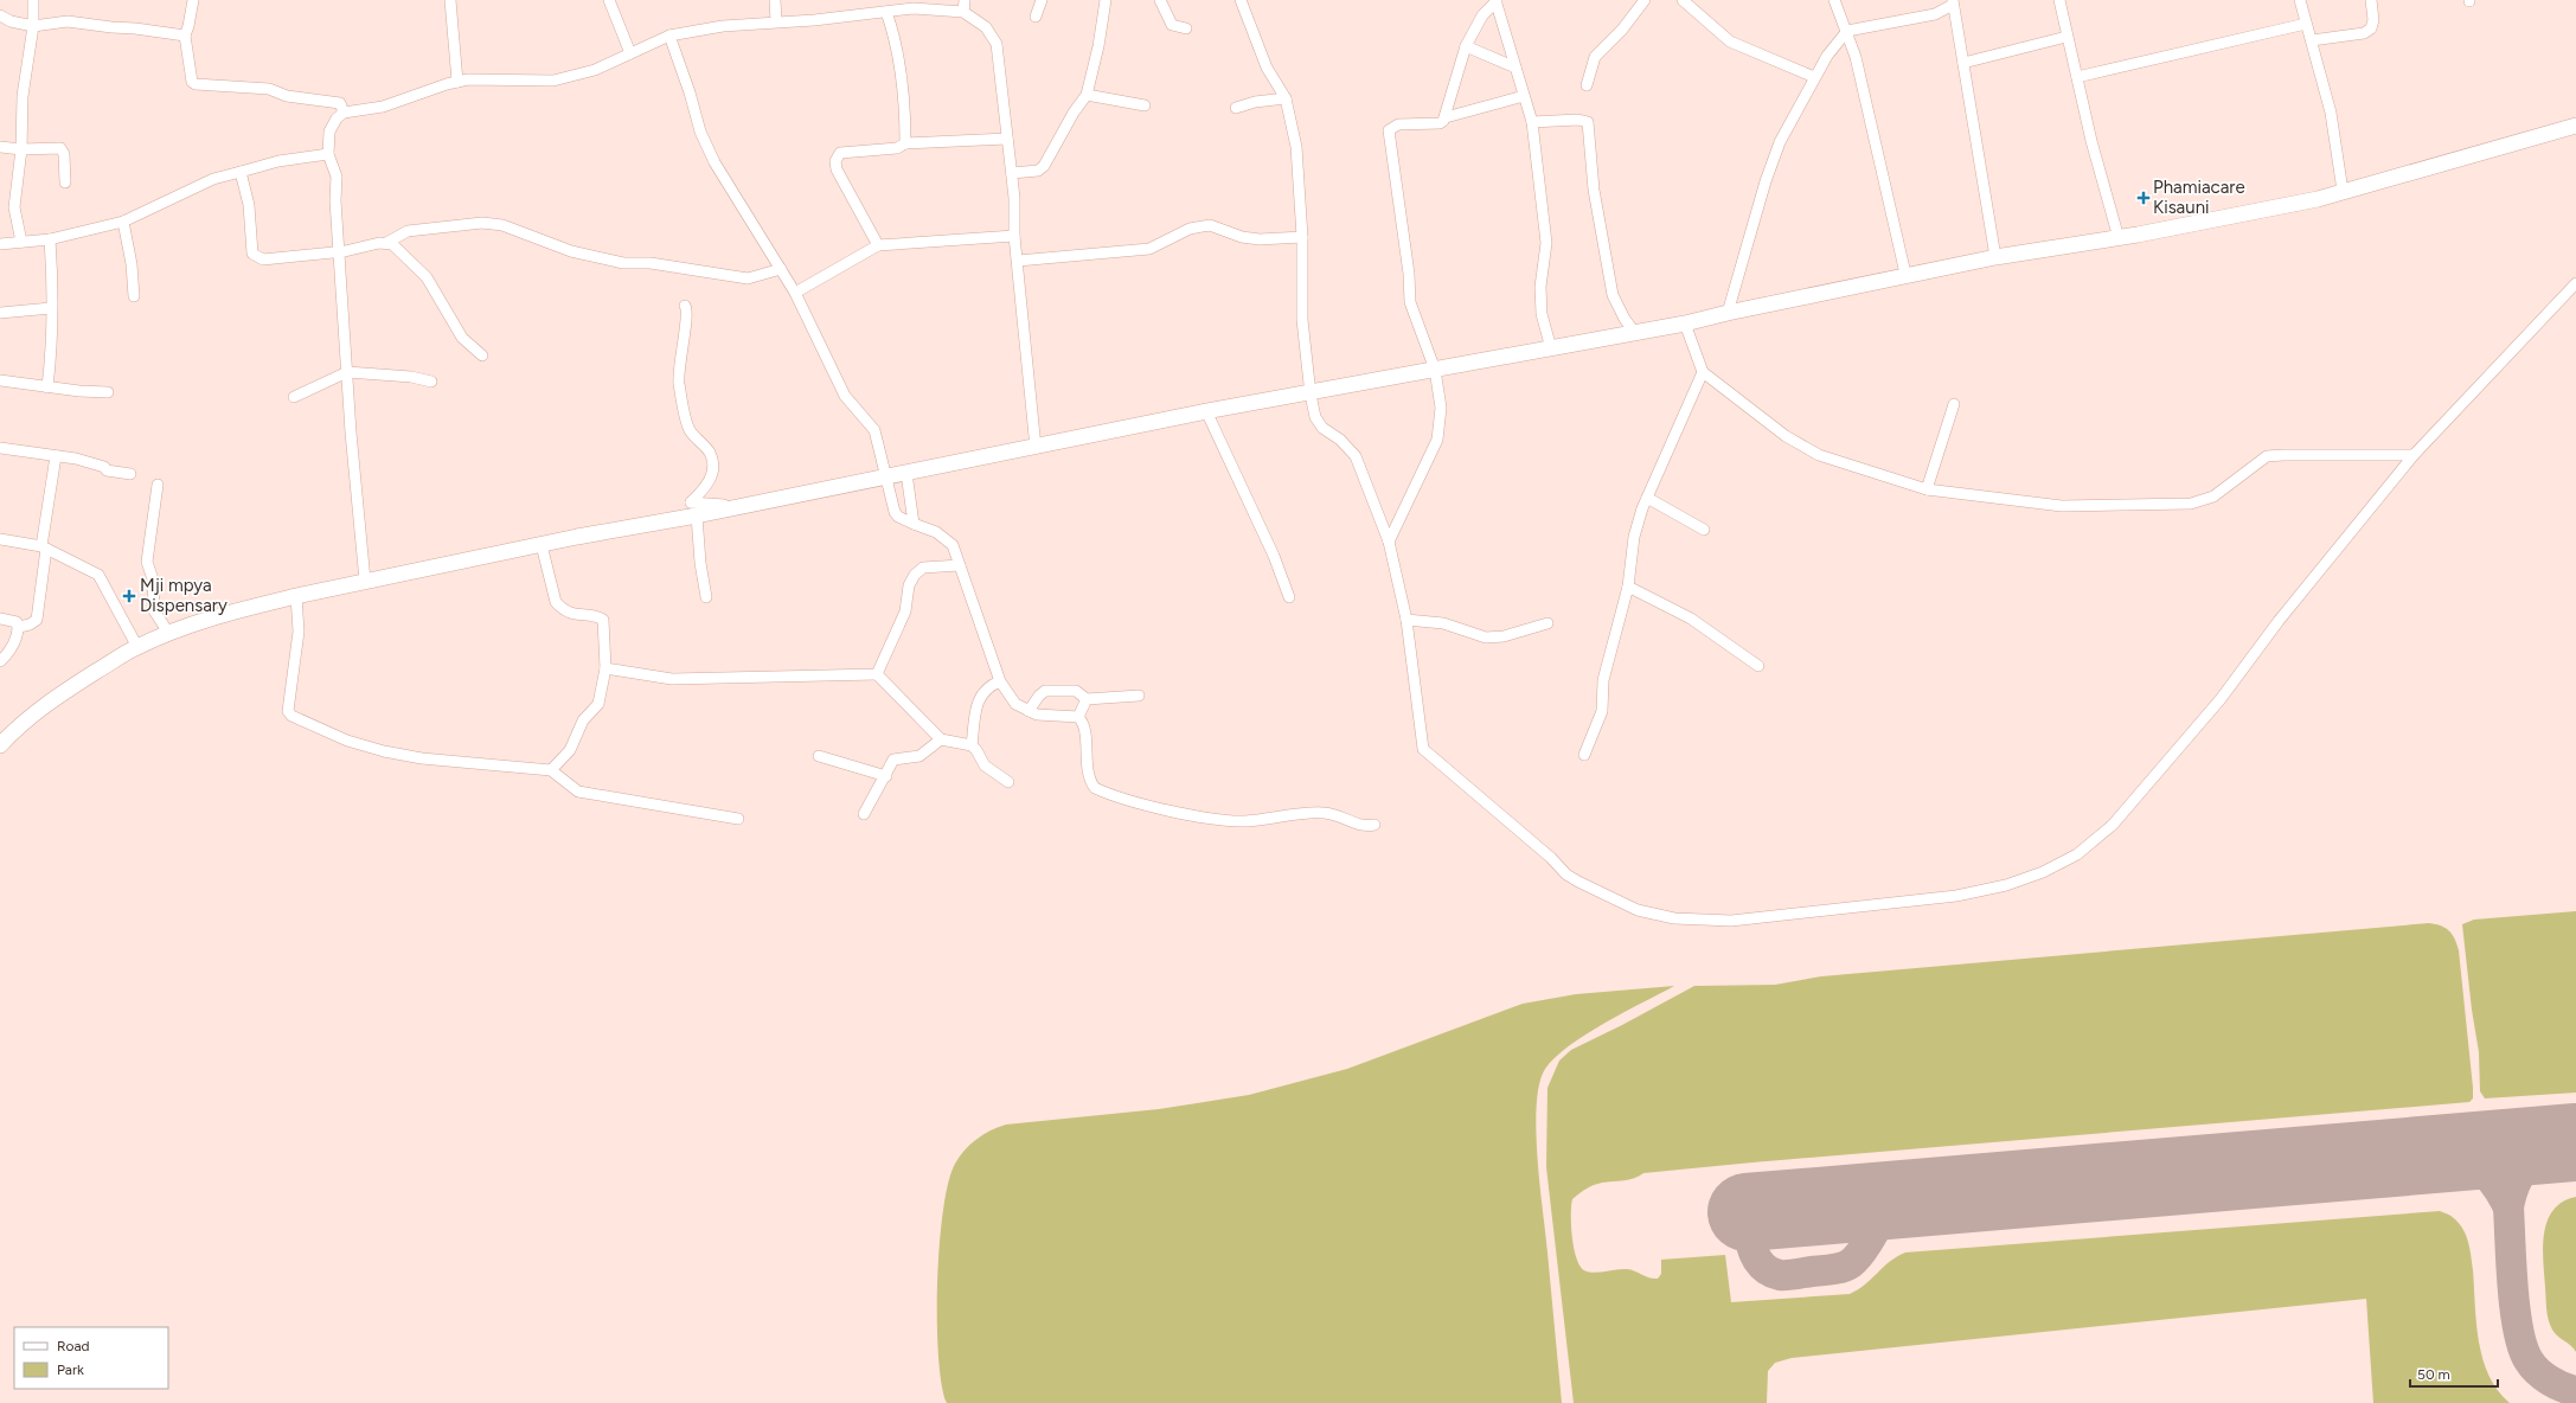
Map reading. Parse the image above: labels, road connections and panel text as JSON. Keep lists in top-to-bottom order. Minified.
{"places":{"health":["Phamiacare Kisauni","Mji mpya Dispensary"]},"legend":["Road","Park"],"scale_bar":"50 m"}
